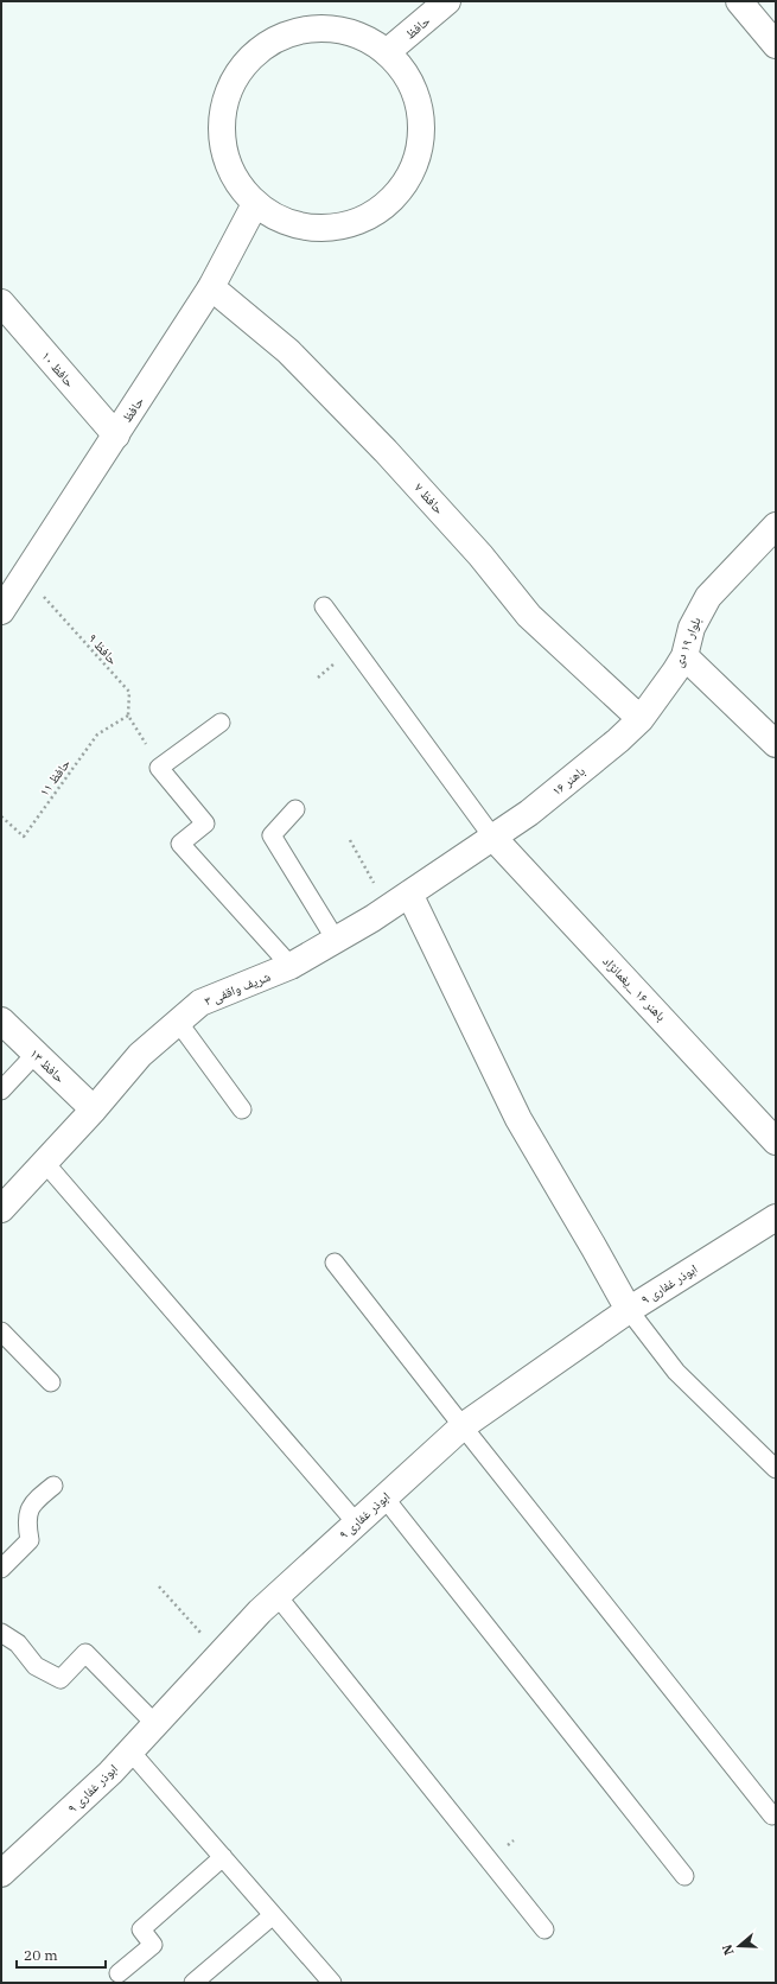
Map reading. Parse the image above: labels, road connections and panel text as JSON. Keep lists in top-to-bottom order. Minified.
{"streets":{"street":["حافظ","حافظ ۱۰","حافظ ۷","بلوار ۱۹ دی","باهنر ۱۶","شریف واقفی ۳","باهنر ۱۶ _یغمانژاد","حافظ ۱۳","ابوذر غفاری ۹"],"path":["حافظ ۹","حافظ ۱۱"]},"crossings":[["حافظ","حافظ ۱۰"],["حافظ","حافظ ۷"],["حافظ","حافظ ۹"],["حافظ ۷","بلوار ۱۹ دی"],["حافظ ۷","باهنر ۱۶"],["بلوار ۱۹ دی","باهنر ۱۶"],["حافظ ۹","حافظ ۱۱"],["باهنر ۱۶","شریف واقفی ۳"],["باهنر ۱۶","باهنر ۱۶ _یغمانژاد"],["شریف واقفی ۳","باهنر ۱۶ _یغمانژاد"],["شریف واقفی ۳","حافظ ۱۳"]],"scale_bar":"20 m","north":"left"}
